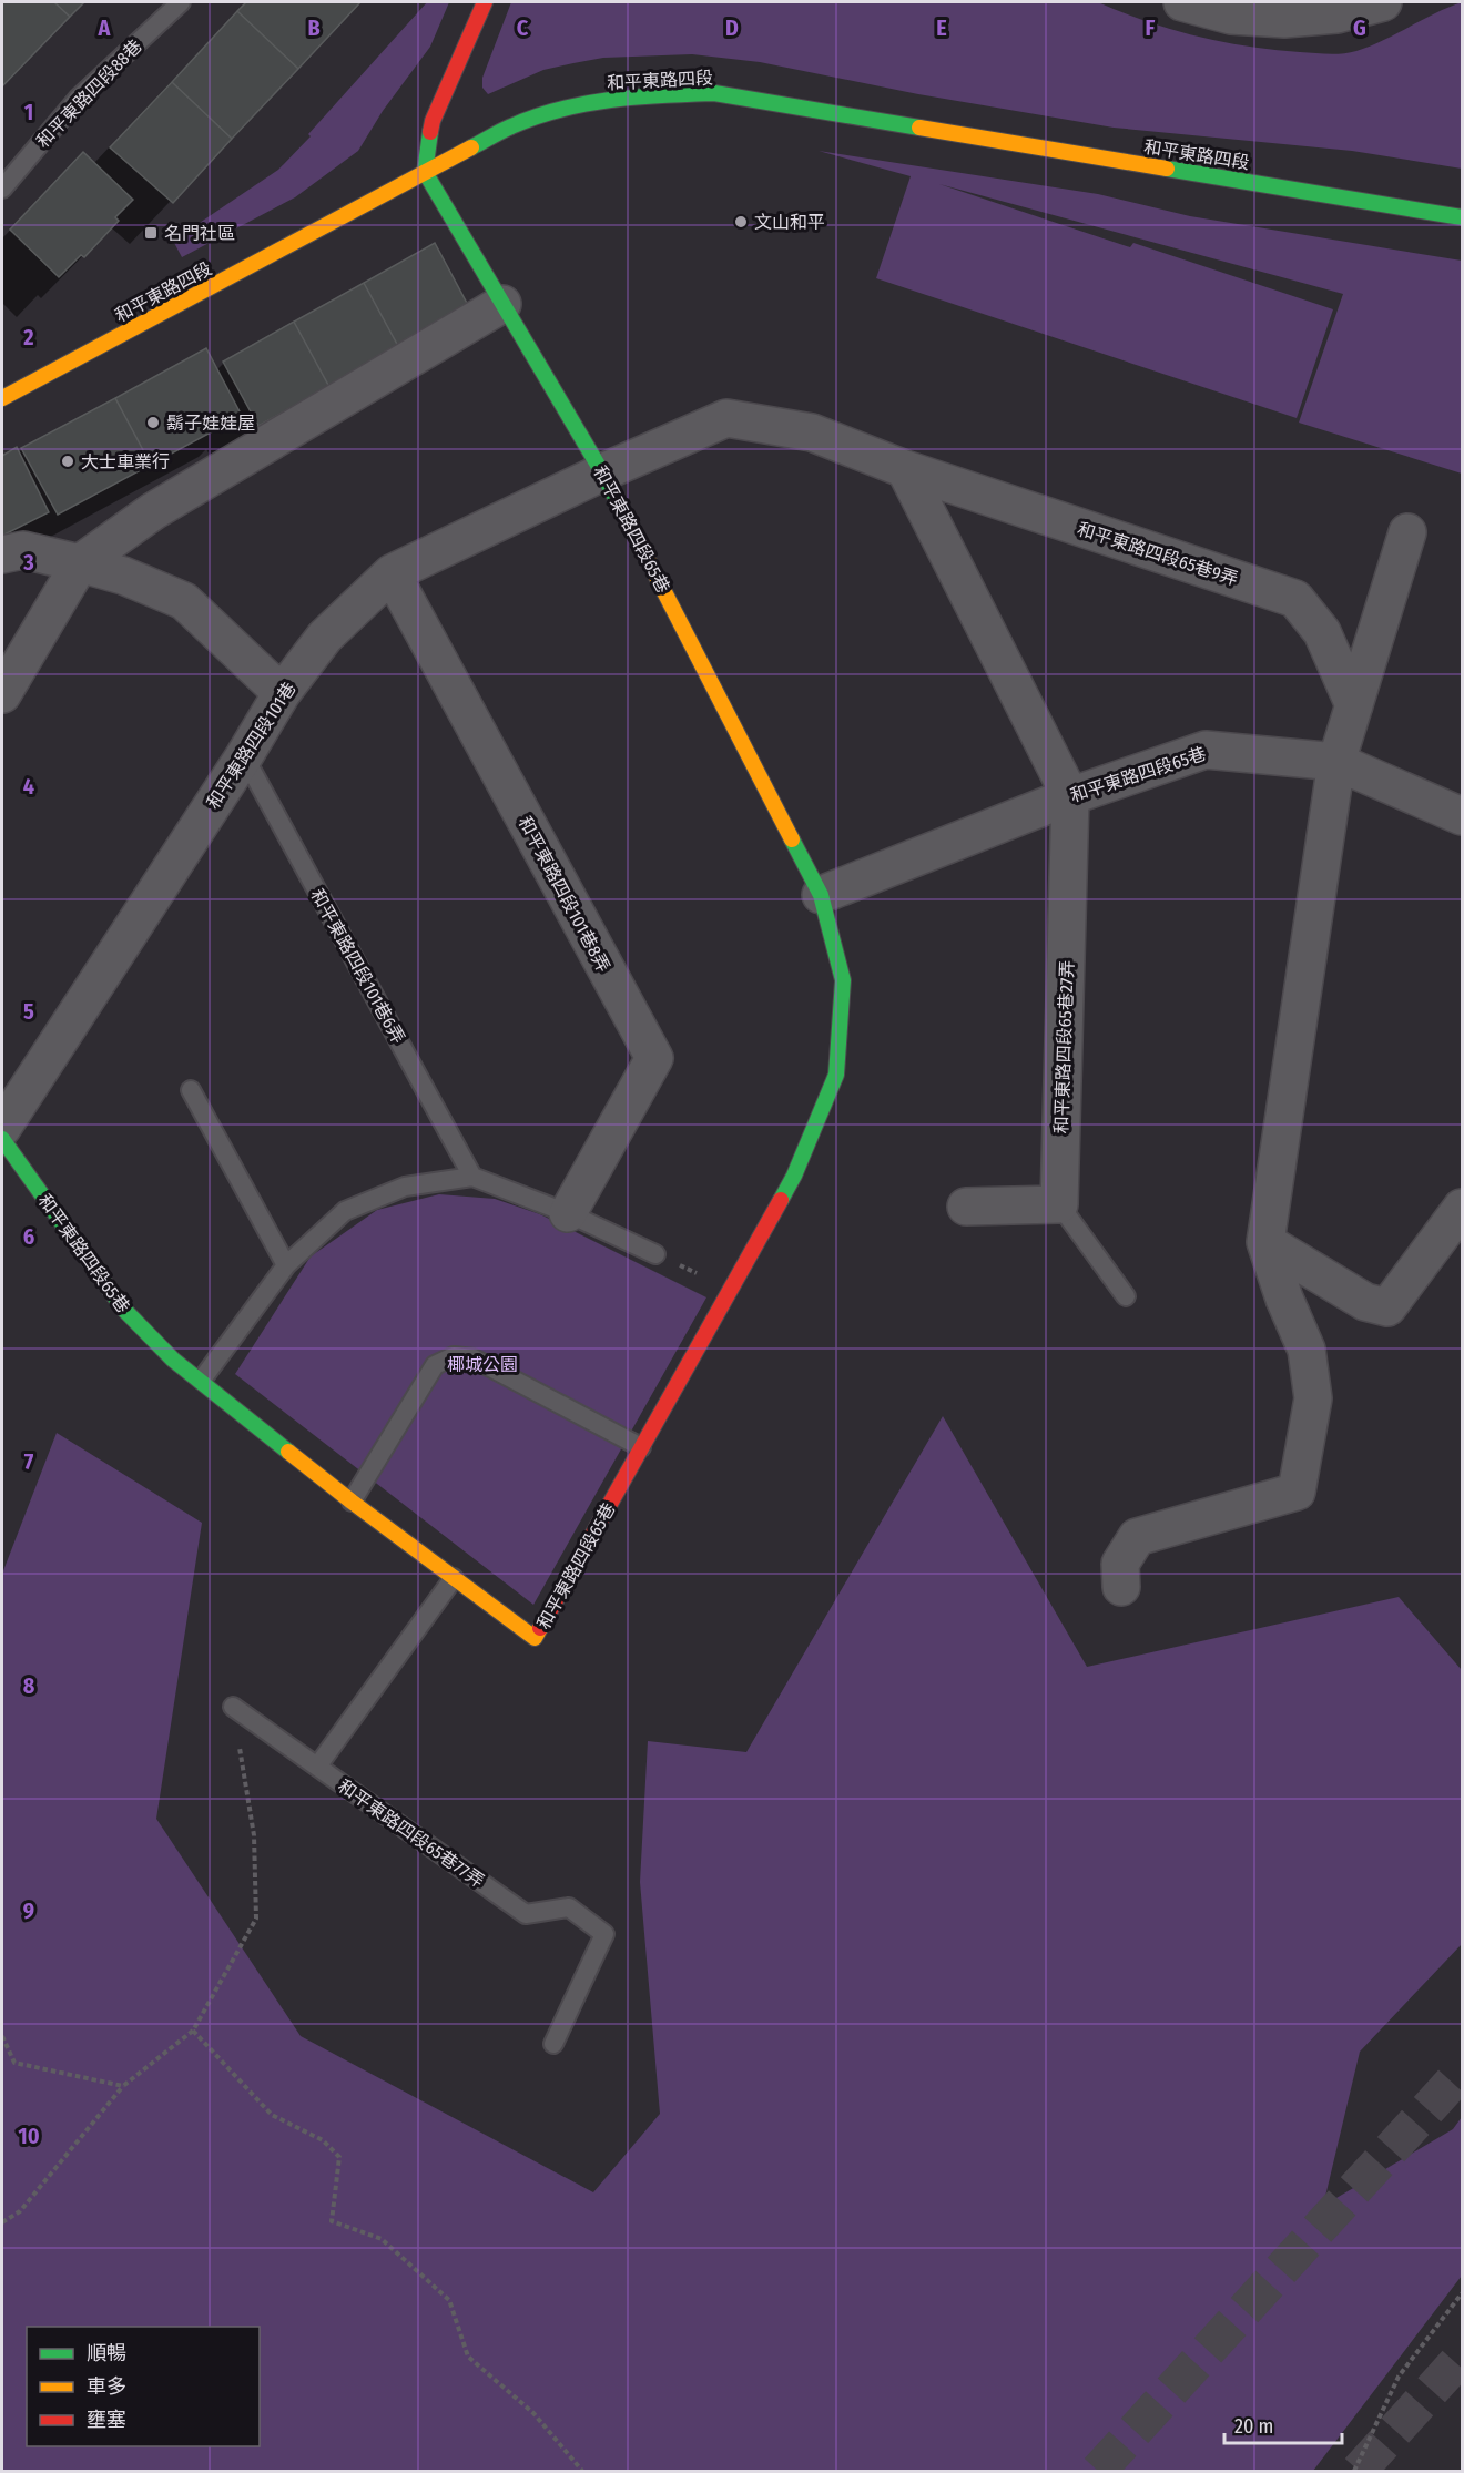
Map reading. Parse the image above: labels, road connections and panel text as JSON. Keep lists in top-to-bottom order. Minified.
{"streets":{"street":["和平東路四段","和平東路四段65巷","和平東路四段65巷9弄","和平東路四段101巷","和平東路四段101巷8弄","和平東路四段65巷27弄"],"lane":["和平東路四段88巷","和平東路四段101巷6弄","和平東路四段65巷77弄"]},"crossings":[["和平東路四段","和平東路四段65巷"],["和平東路四段65巷","和平東路四段65巷9弄"],["和平東路四段65巷","和平東路四段101巷"],["和平東路四段65巷","和平東路四段65巷27弄"],["和平東路四段65巷9弄","和平東路四段101巷"],["和平東路四段101巷","和平東路四段101巷8弄"],["和平東路四段101巷","和平東路四段101巷6弄"]],"parks":["椰城公園"],"places":{"other":["文山和平","鬍子娃娃屋","大士車業行"],"transit":["名門社區"]},"legend":["順暢","車多","壅塞"],"scale_bar":"20 m","grid":{"columns":["A","B","C","D","E","F","G"],"rows":["1","2","3","4","5","6","7","8","9","10"]}}
